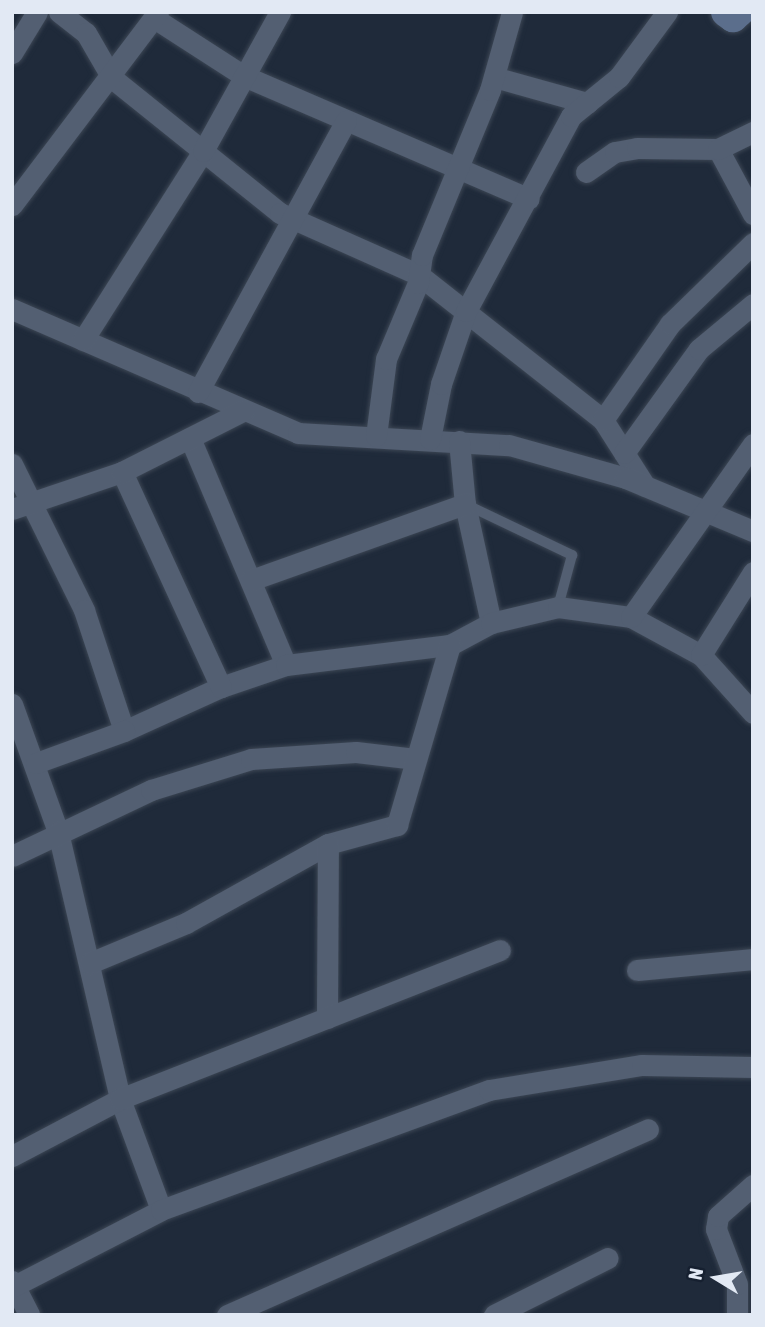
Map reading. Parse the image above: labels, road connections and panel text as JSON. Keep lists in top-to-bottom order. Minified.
{"north":"left"}
